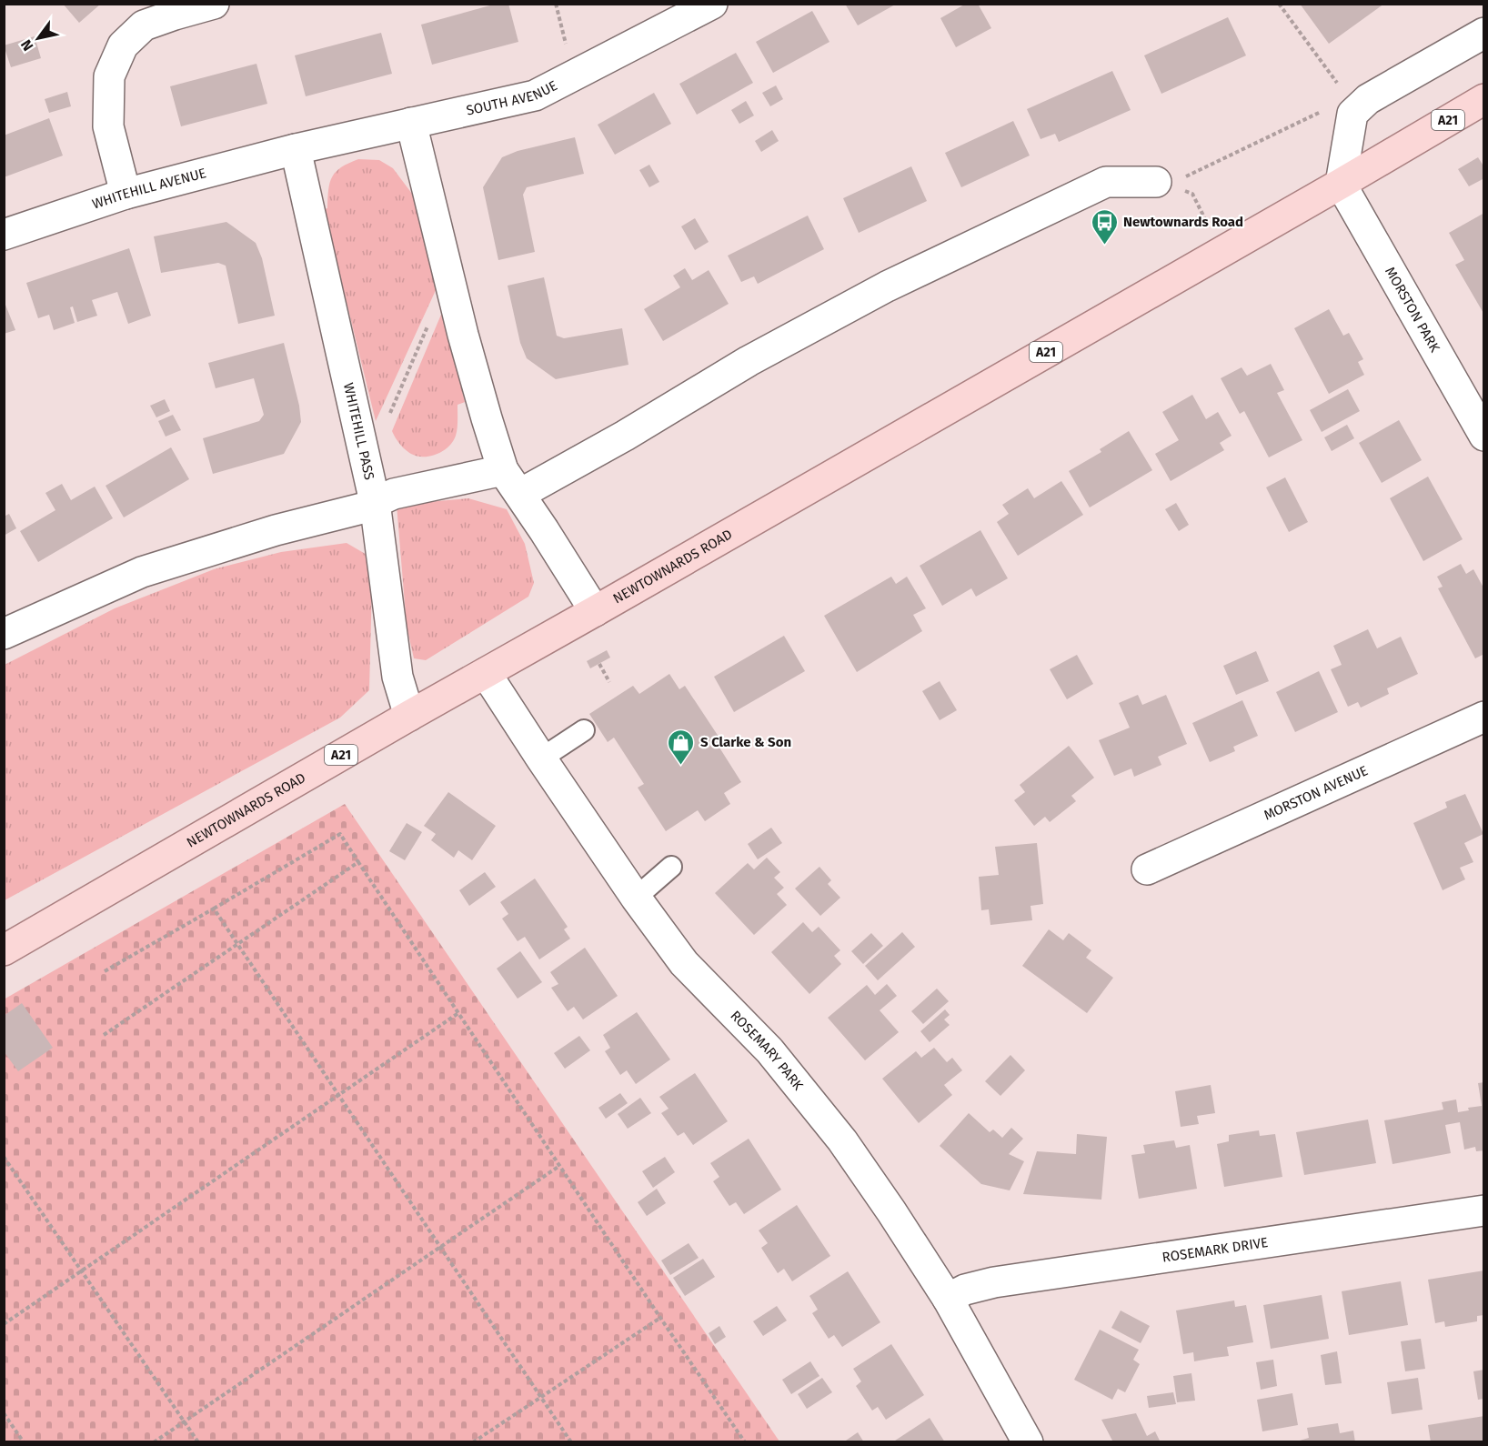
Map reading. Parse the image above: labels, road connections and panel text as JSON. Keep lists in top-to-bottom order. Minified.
{"streets":{"main road":["A21","NEWTOWNARDS ROAD"],"street":["SOUTH AVENUE","WHITEHILL AVENUE","MORSTON PARK","WHITEHILL PASS","MORSTON AVENUE","ROSEMARY PARK","ROSEMARK DRIVE"]},"crossings":[["SOUTH AVENUE","WHITEHILL AVENUE"],["SOUTH AVENUE","WHITEHILL PASS"],["WHITEHILL AVENUE","WHITEHILL PASS"],["MORSTON PARK","NEWTOWNARDS ROAD"],["WHITEHILL PASS","NEWTOWNARDS ROAD"],["NEWTOWNARDS ROAD","ROSEMARY PARK"],["ROSEMARY PARK","ROSEMARK DRIVE"]],"places":{"bus stop":["Newtownards Road"],"shop":["S Clarke & Son"]},"north":"bottom left"}
